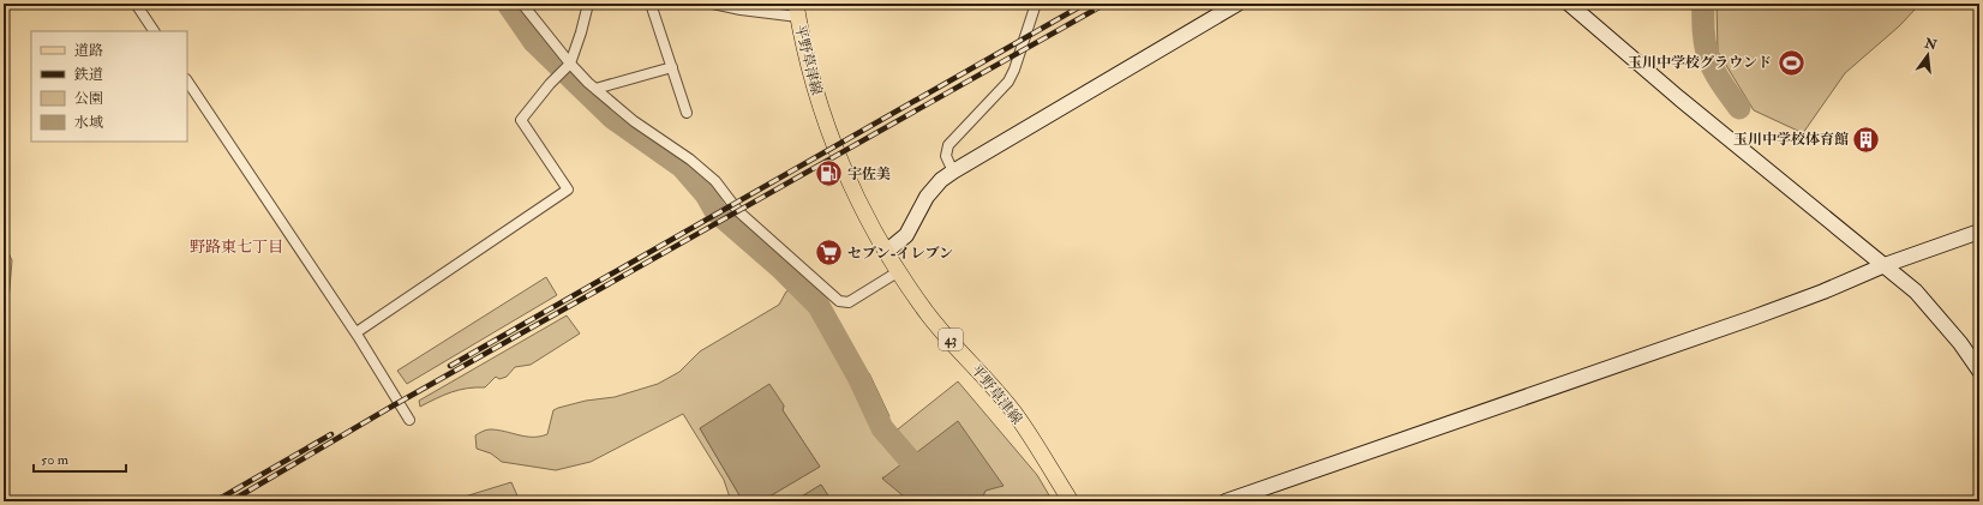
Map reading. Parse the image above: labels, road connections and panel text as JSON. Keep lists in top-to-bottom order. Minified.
{"streets":{"main road":["平野草津線","43"]},"districts":["野路東七丁目"],"places":{"sports":["玉川中学校グラウンド"],"building":["玉川中学校体育館"],"fuel station":["宇佐美"],"supermarket":["セブン-イレブン"]},"legend":["道路","鉄道","公園","水域"],"scale_bar":"50 m","north":"top"}
